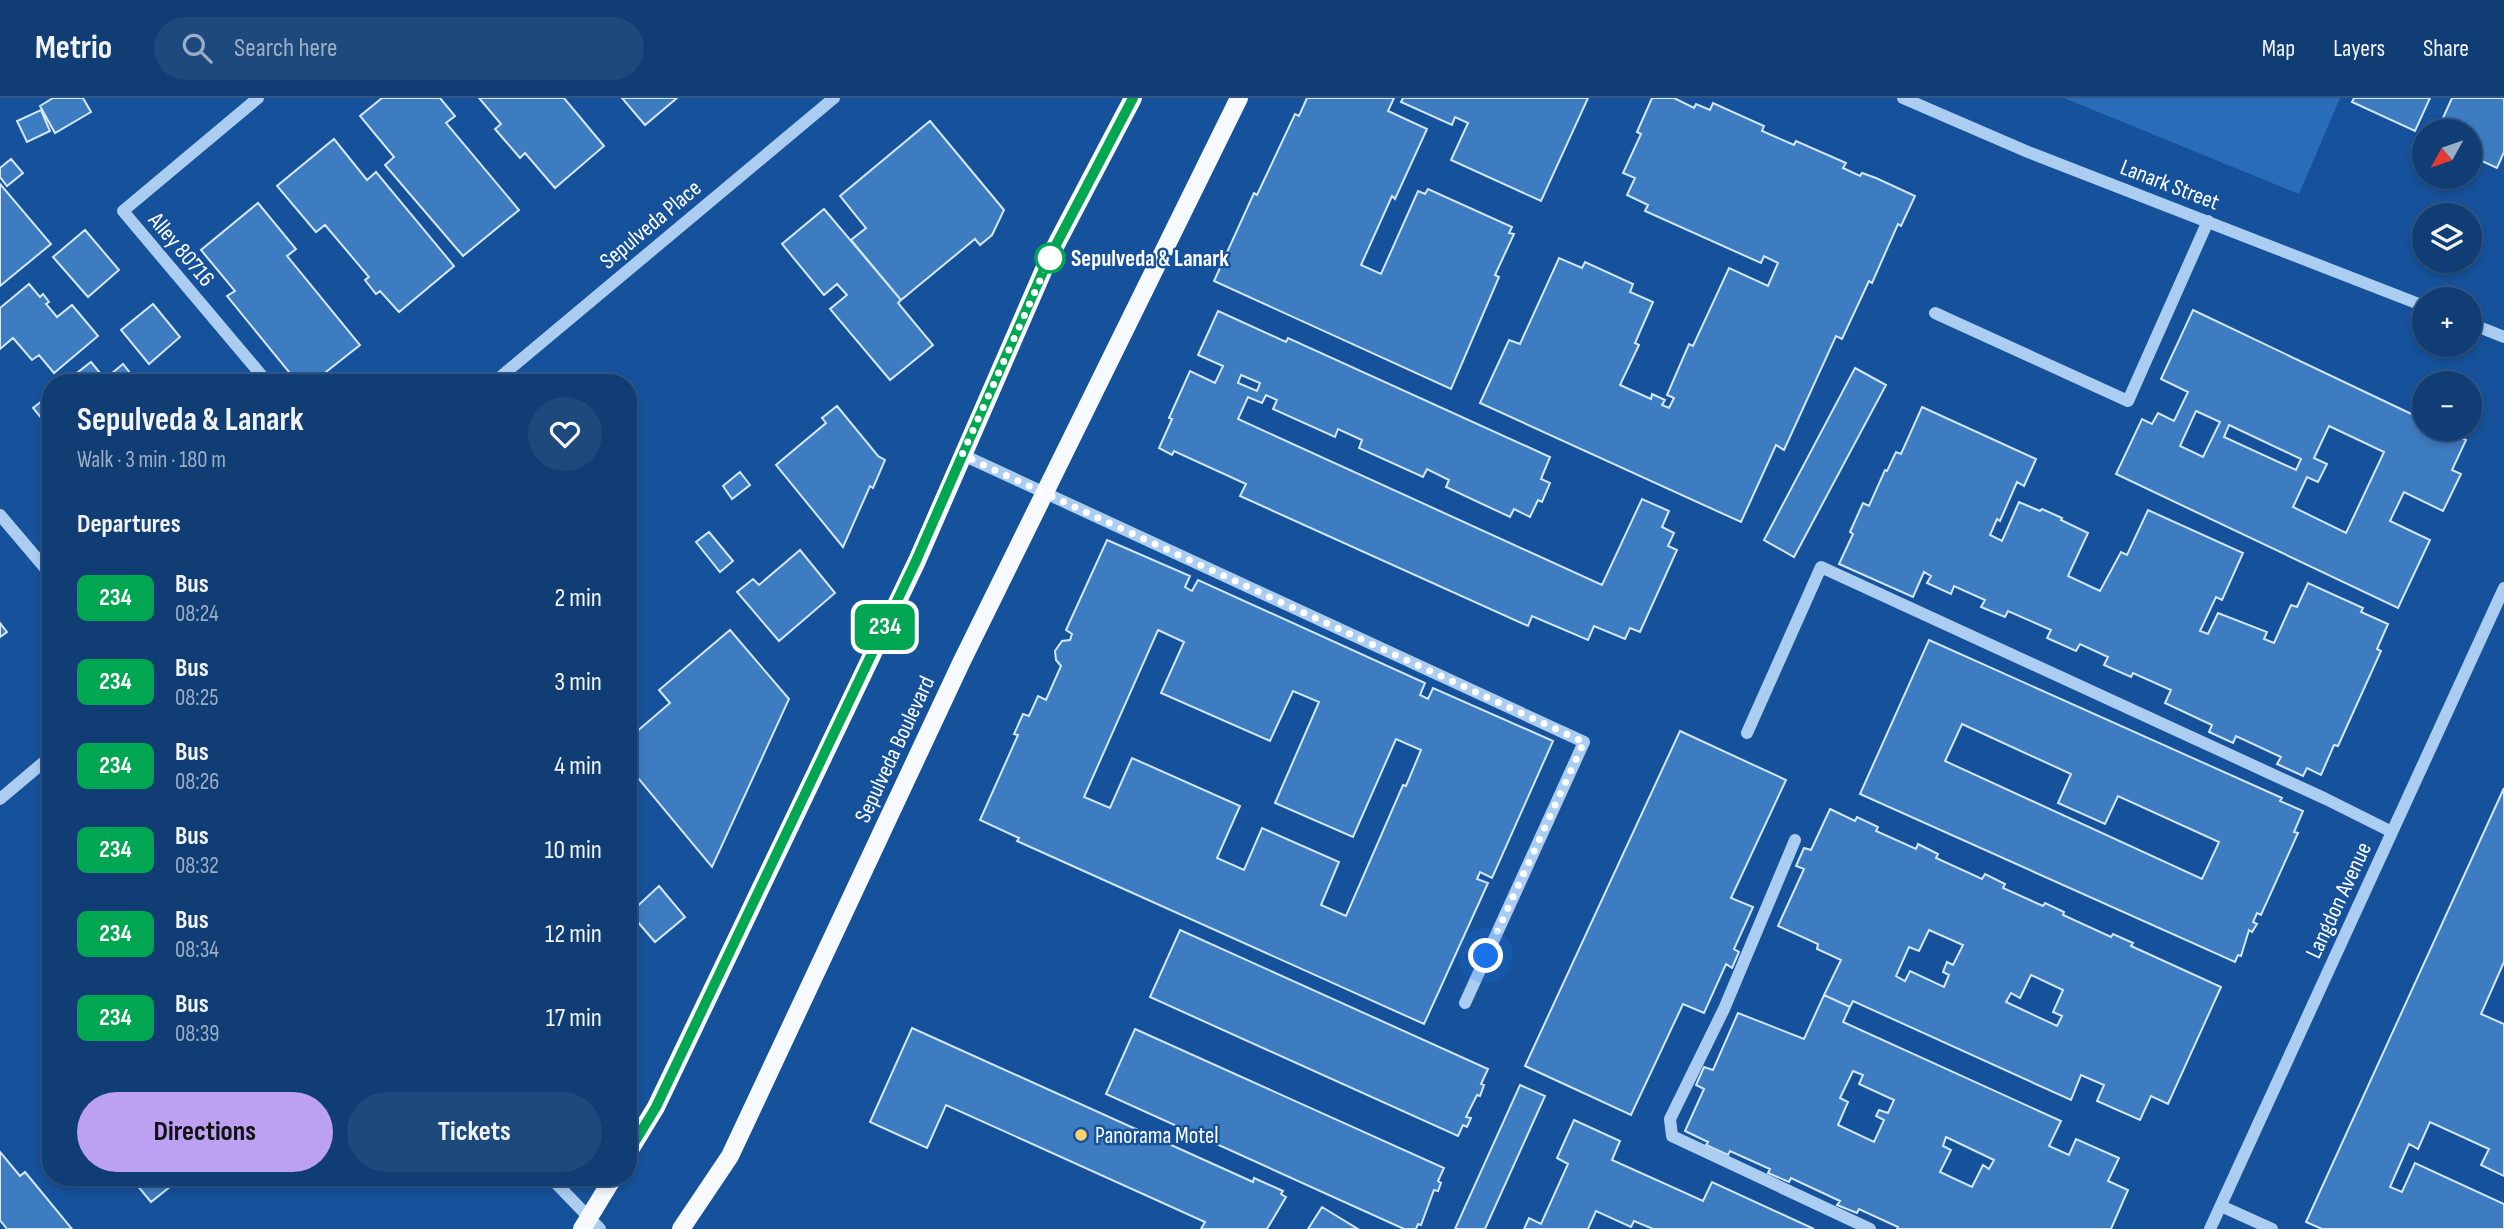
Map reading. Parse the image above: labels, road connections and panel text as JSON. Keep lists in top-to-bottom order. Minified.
{"streets":{"main road":["Sepulveda Boulevard"],"street":["Lanark Street","Sepulveda Place","Alley 80716","Langdon Avenue"]},"places":["Sepulveda & Lanark","Panorama Motel"],"lines":["bus line 234"],"north":"bottom left","page":{"header":"Metrio","search":"Search here","nav":["Map","Layers","Share"],"on_map":"234","map_buttons":["+","−"],"heading":[["Sepulveda & Lanark","Walk · 3 min · 180 m"],"Departures"],"list":[{"mark":"234","name":"Bus","note":"08:24","value":"2 min"},{"mark":"234","name":"Bus","note":"08:25","value":"3 min"},{"mark":"234","name":"Bus","note":"08:26","value":"4 min"},{"mark":"234","name":"Bus","note":"08:32","value":"10 min"},{"mark":"234","name":"Bus","note":"08:34","value":"12 min"},{"mark":"234","name":"Bus","note":"08:39","value":"17 min"}],"buttons":["Directions","Tickets"]}}
